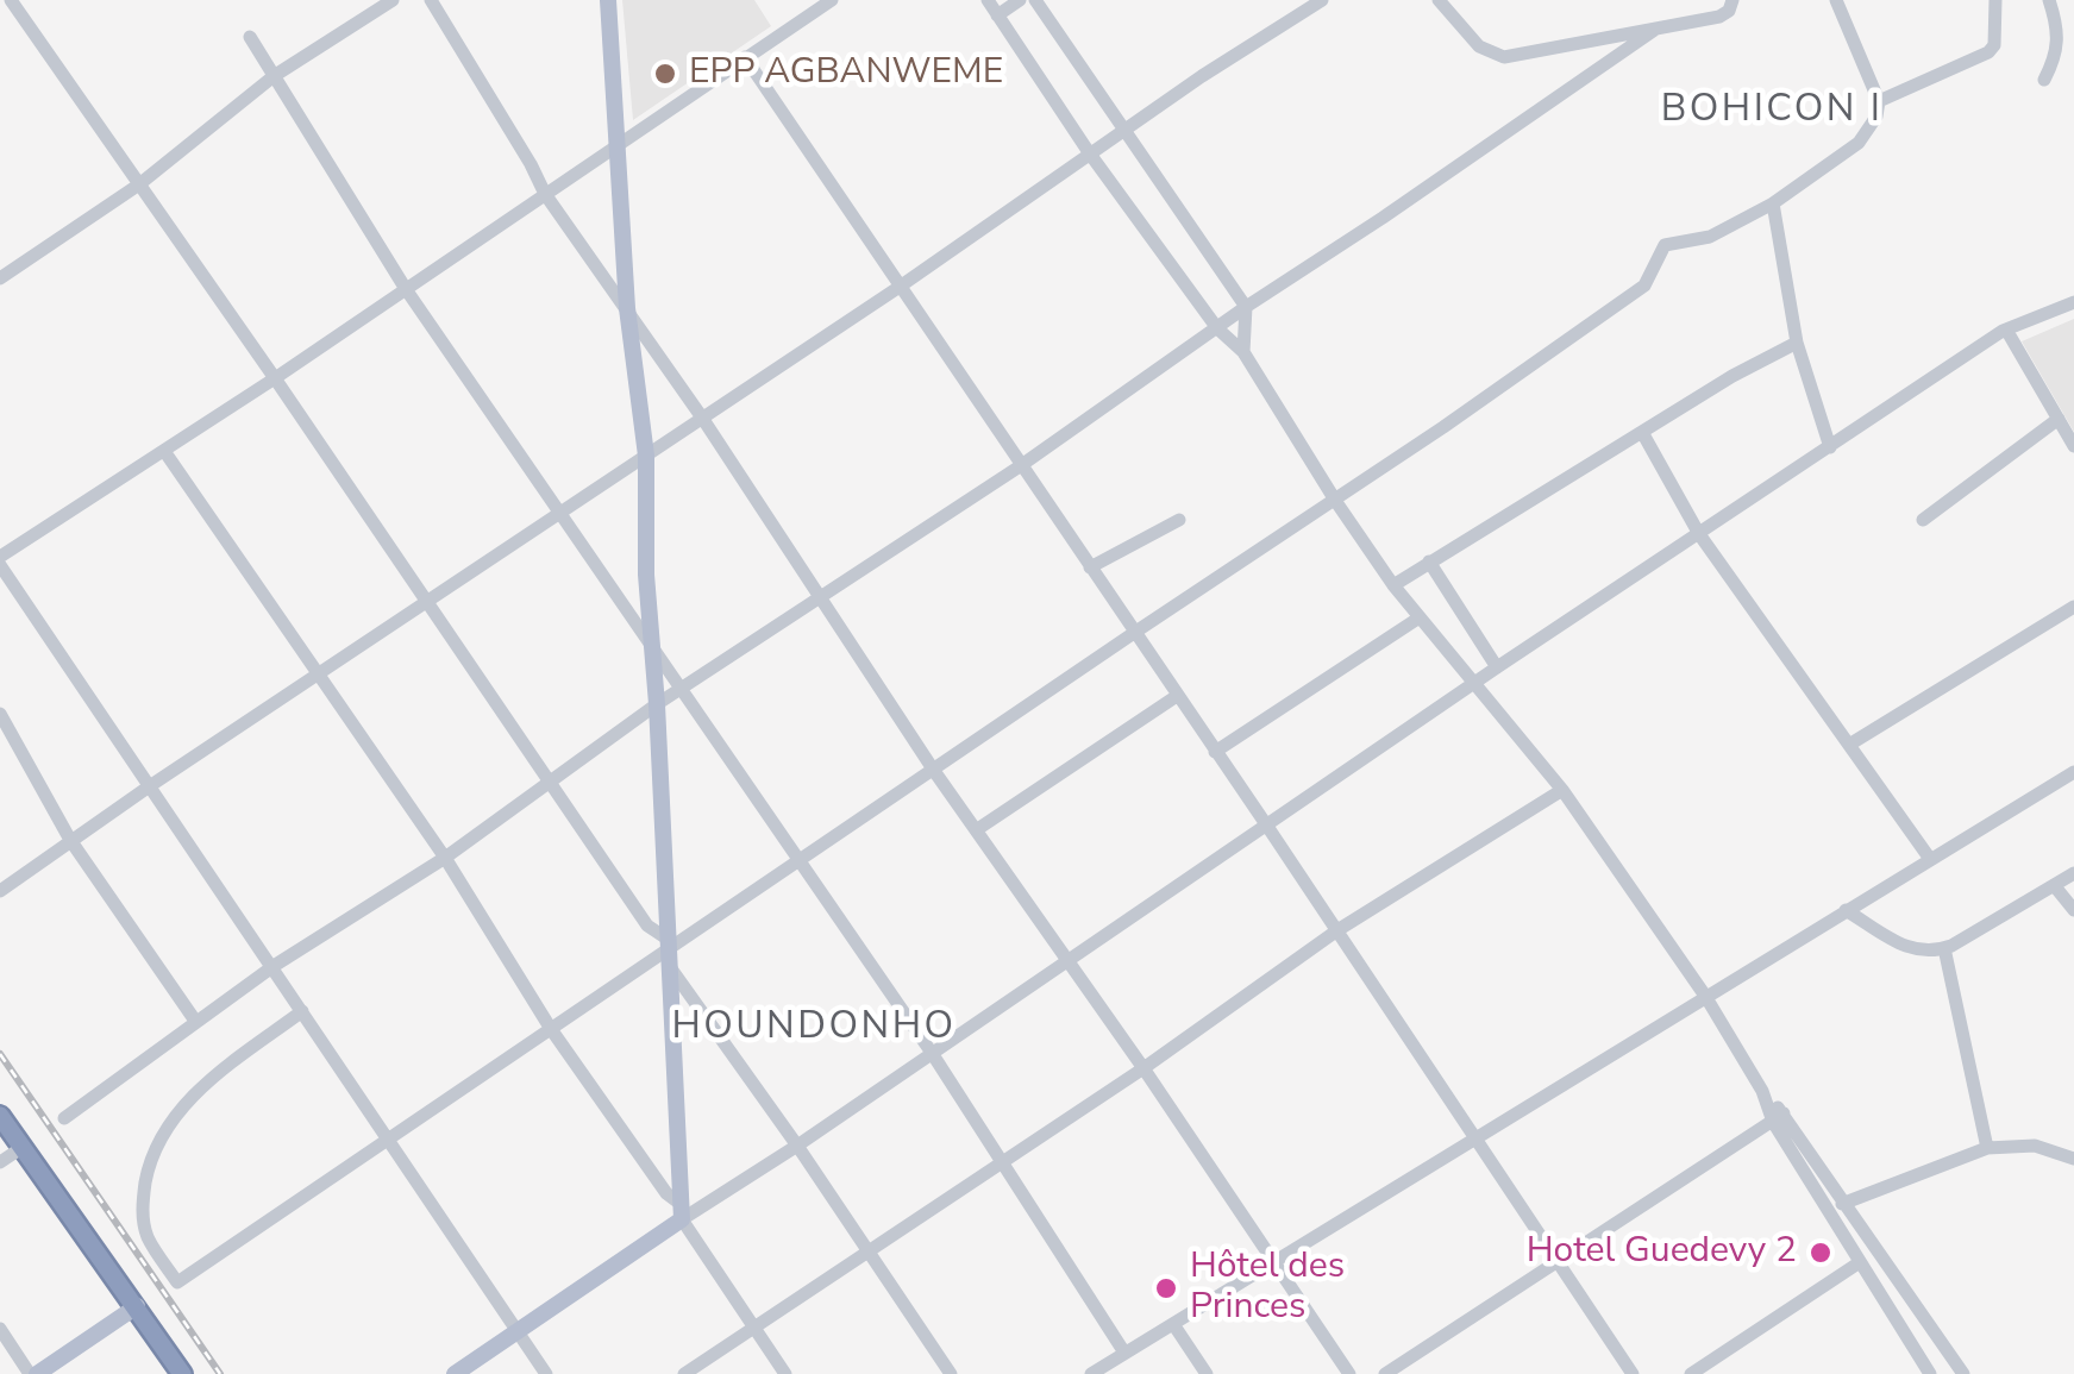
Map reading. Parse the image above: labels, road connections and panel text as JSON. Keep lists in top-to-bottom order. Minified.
{"districts":["BOHICON I","HOUNDONHO"],"places":["EPP AGBANWEME","Hotel Guedevy 2","Hôtel des Princes"]}
